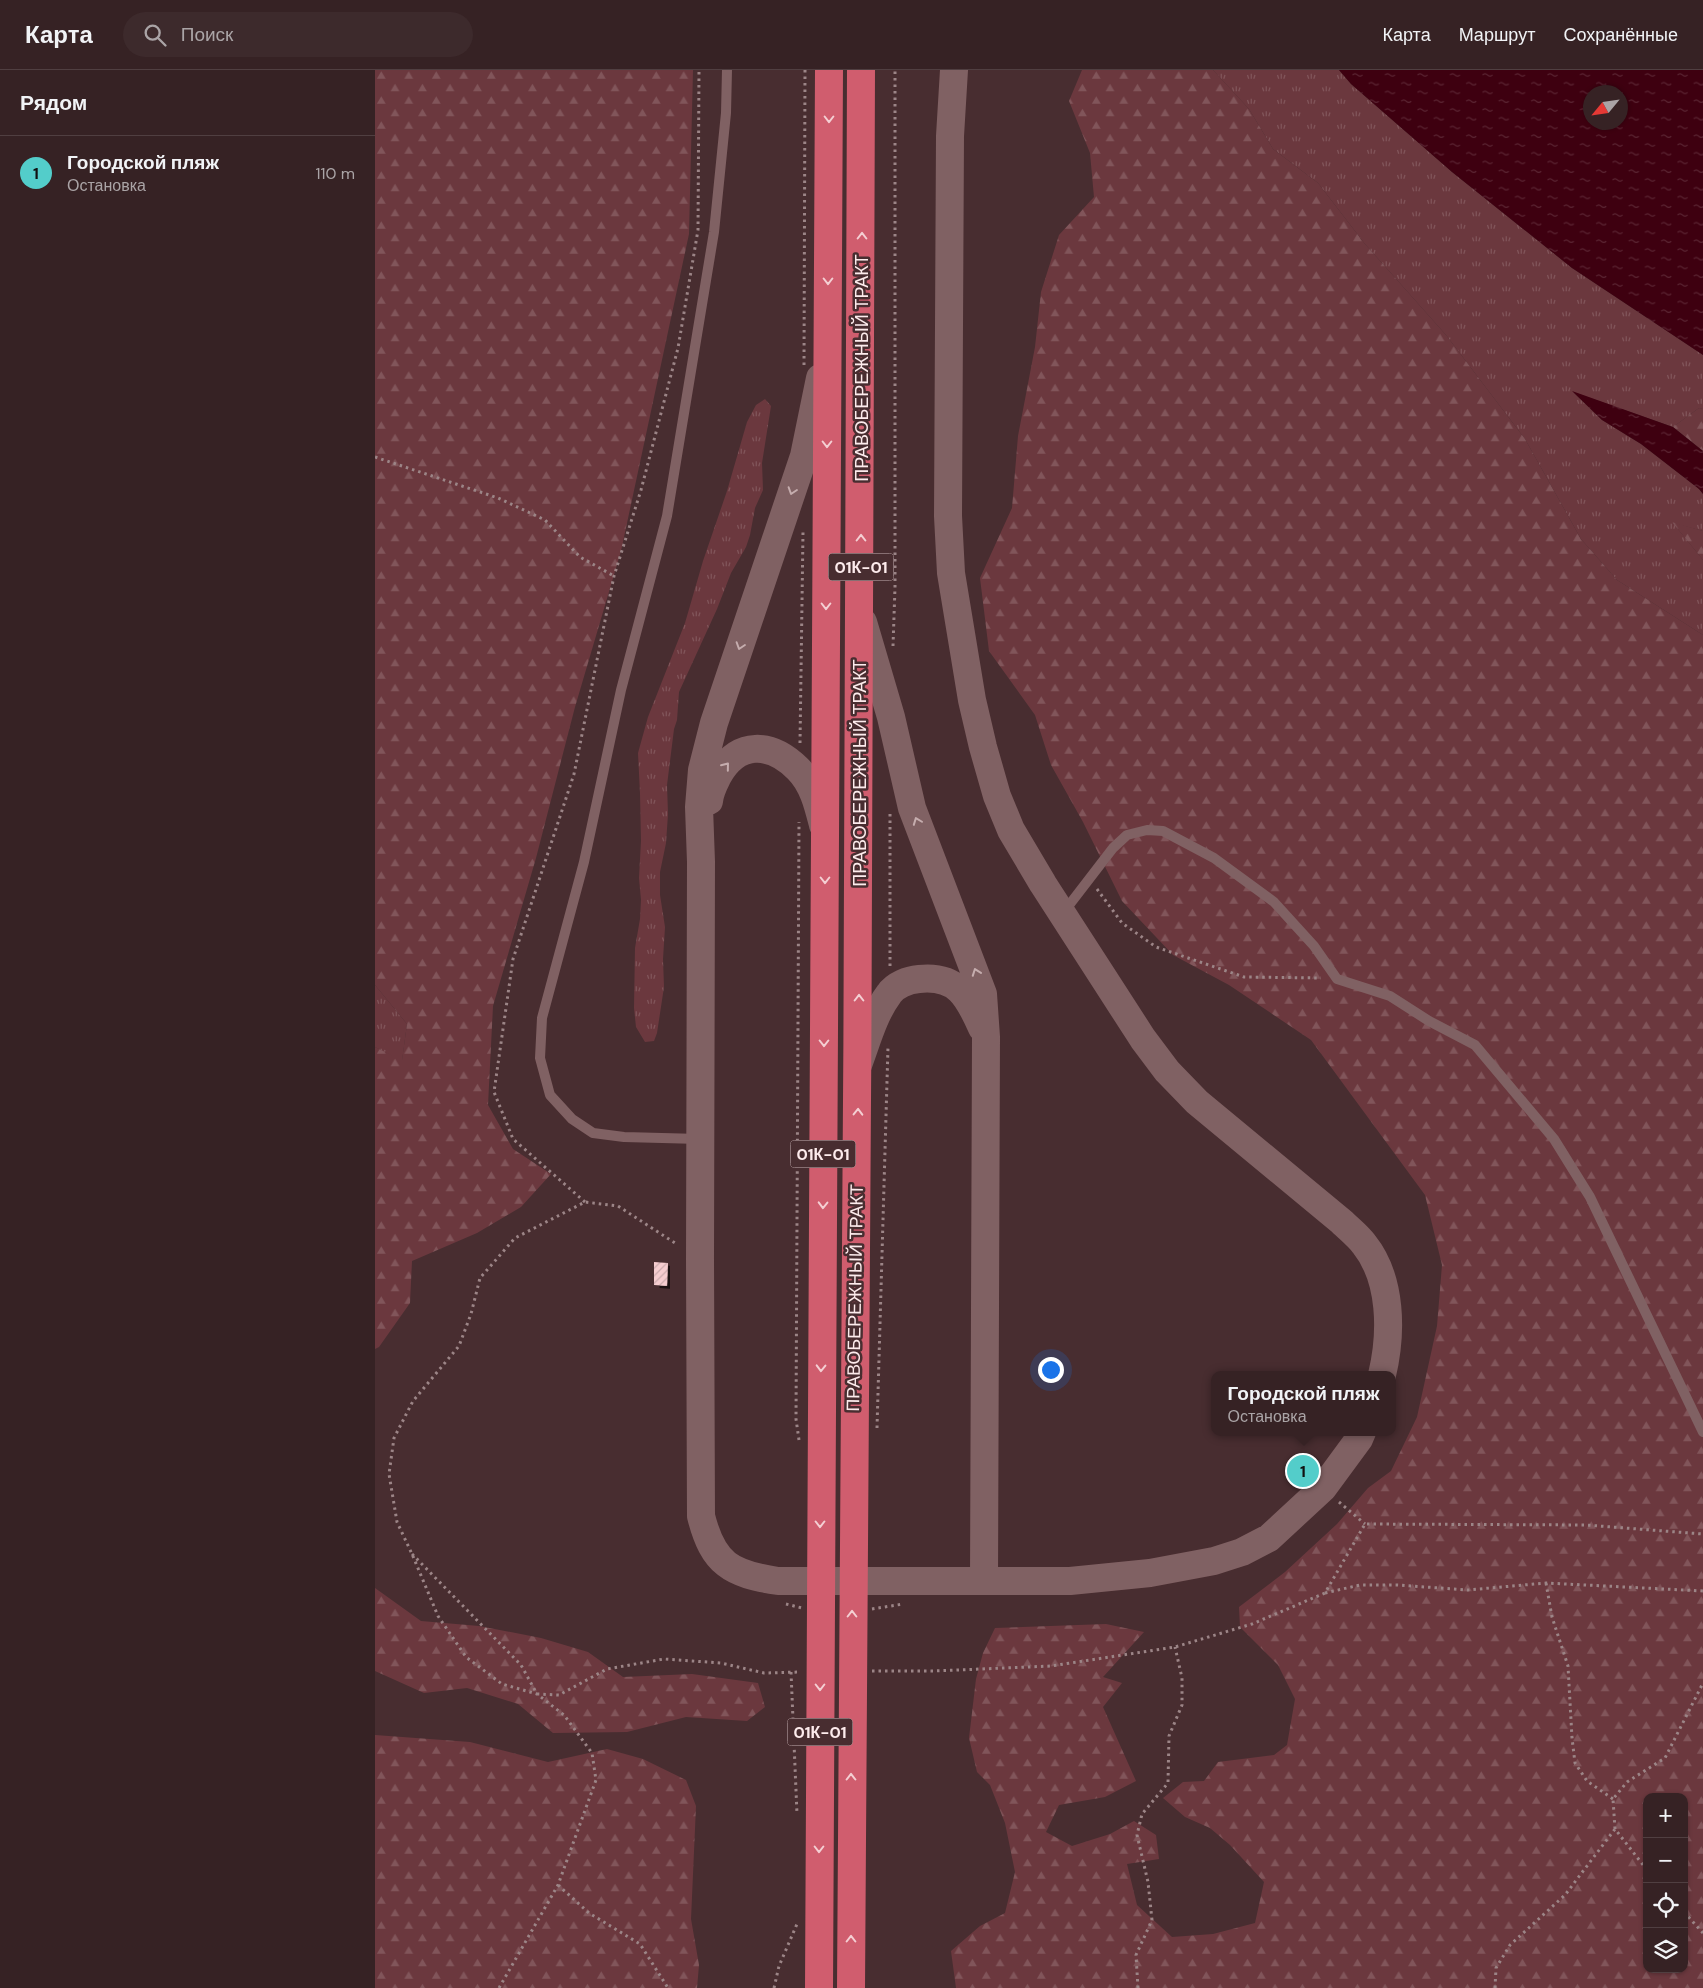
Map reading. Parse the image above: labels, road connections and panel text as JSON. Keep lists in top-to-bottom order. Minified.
{"streets":{"highway":["ПРАВОБЕРЕЖНЫЙ ТРАКТ","01К-01"]},"north":"bottom left","page":{"header":"Карта","search":"Поиск","nav":["Карта","Маршрут","Сохранённые"],"heading":"Рядом","list":[{"mark":"1","name":"Городской пляж","note":"Остановка","value":"110 m"}],"popup":["Городской пляж","Остановка"],"pins":"1","map_buttons":["+","−"]}}
